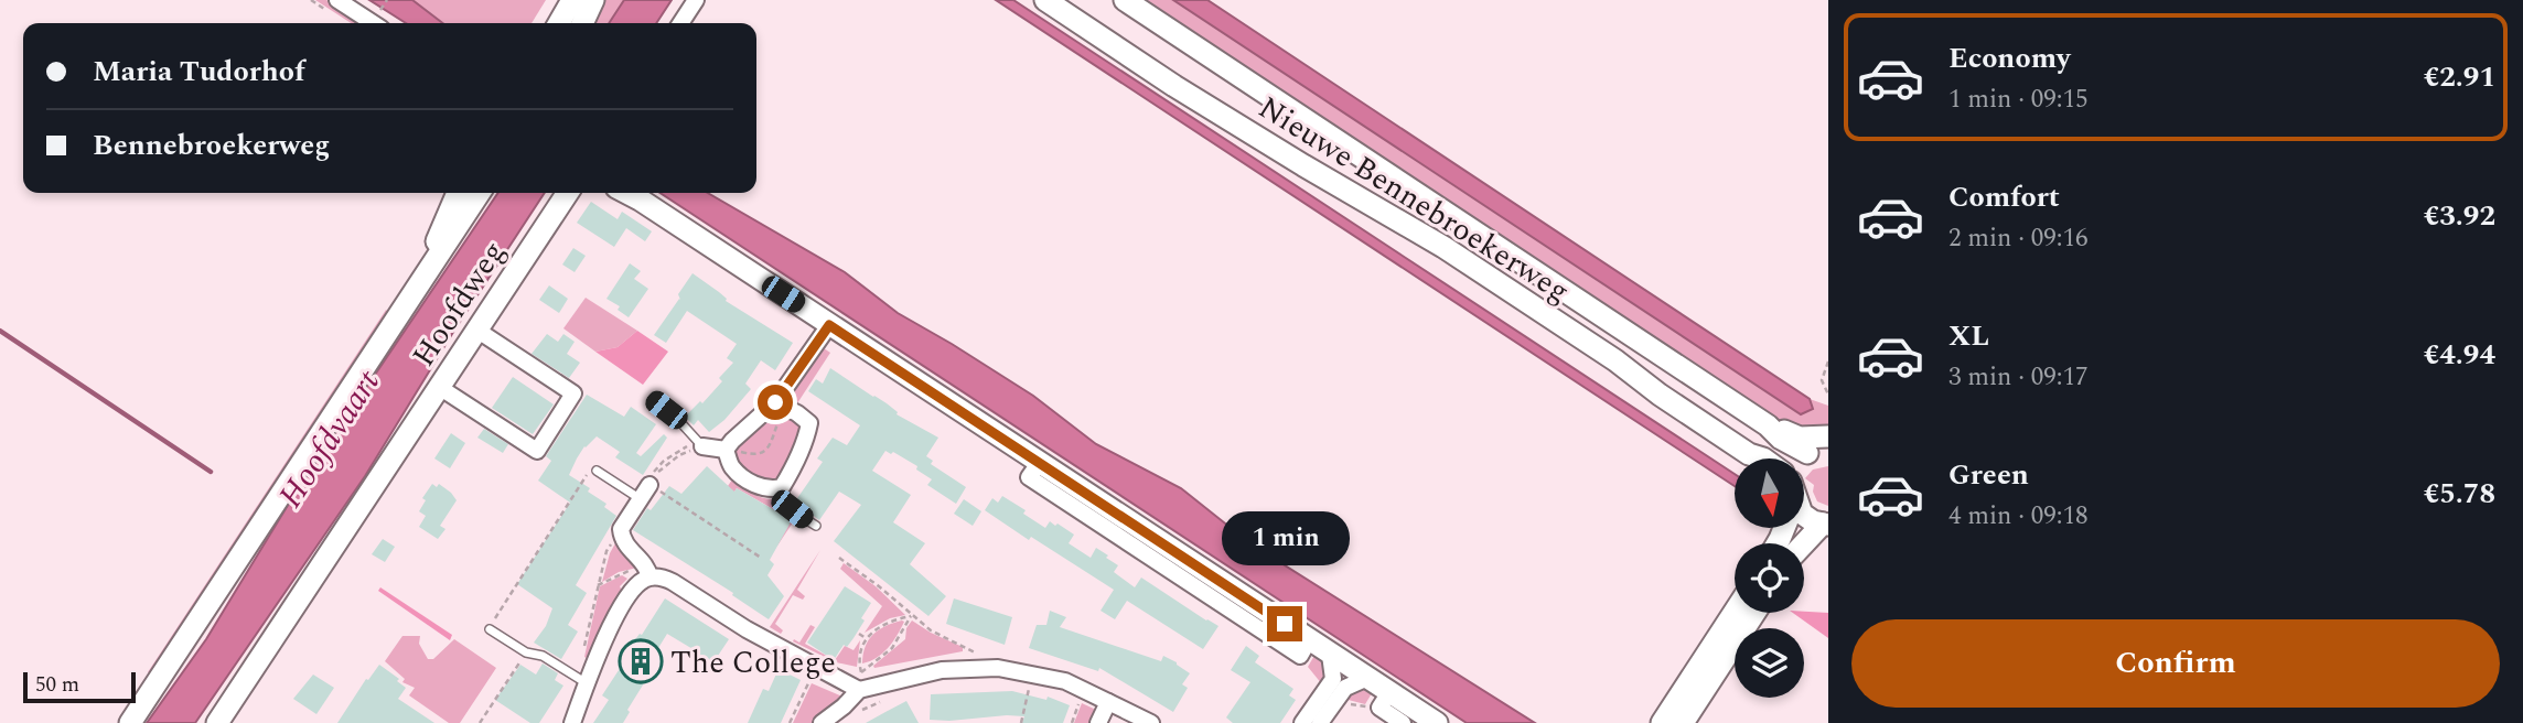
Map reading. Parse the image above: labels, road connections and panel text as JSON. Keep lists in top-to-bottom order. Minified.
{"streets":{"street":["Nieuwe Bennebroekerweg","Hoofdweg"]},"water":["Hoofdvaart"],"places":{"building":["The College"]},"scale_bar":"50 m","north":"bottom","page":{"list":[{"name":"Economy","note":"1 min · 09:15","value":"€2.91"},{"name":"Comfort","note":"2 min · 09:16","value":"€3.92"},{"name":"XL","note":"3 min · 09:17","value":"€4.94"},{"name":"Green","note":"4 min · 09:18","value":"€5.78"}],"banner":["Maria Tudorhof","Bennebroekerweg"],"bubble":"1 min","buttons":"Confirm","scale":"50 m"}}
